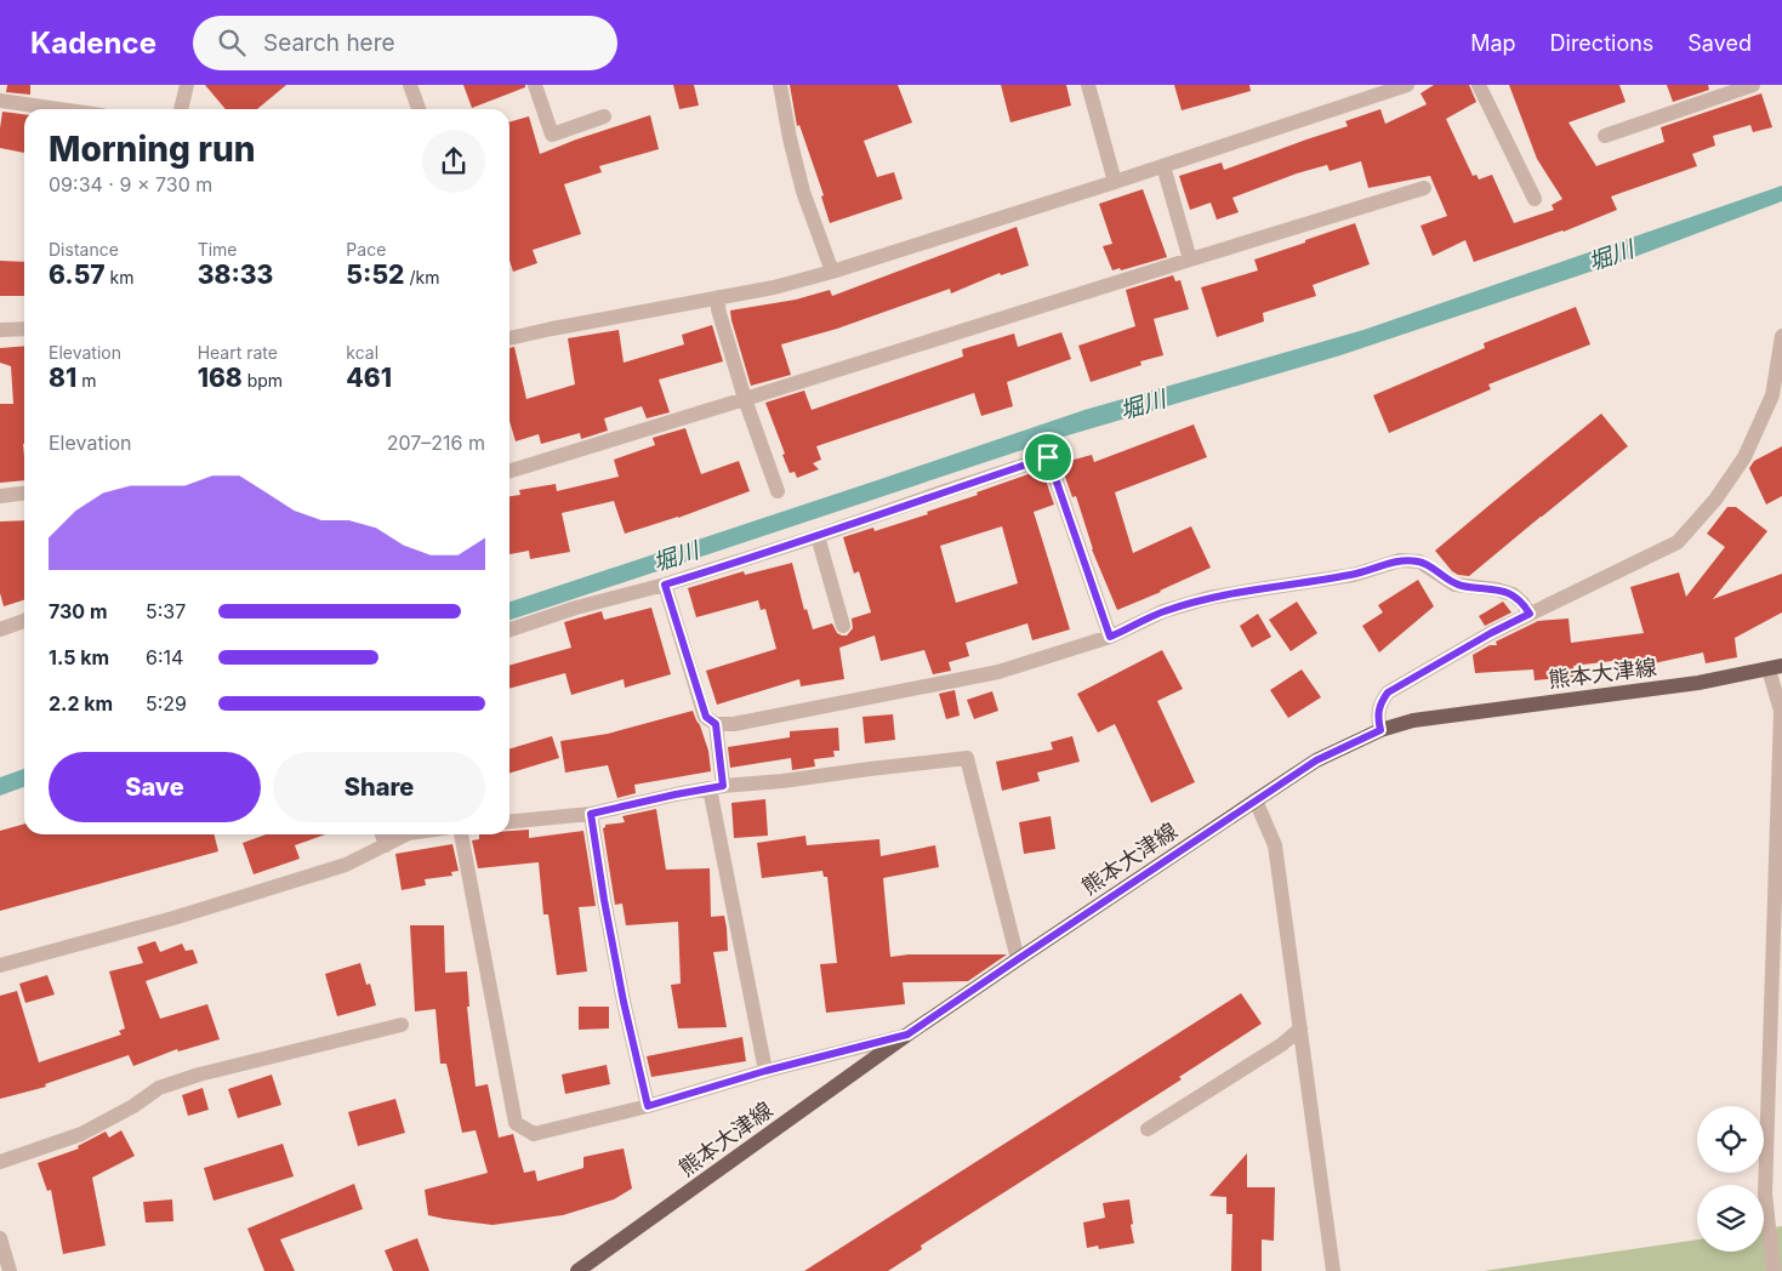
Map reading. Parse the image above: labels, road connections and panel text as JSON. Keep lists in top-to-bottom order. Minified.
{"streets":{"main road":["熊本大津線"]},"water":["堀川"],"page":{"header":"Kadence","search":"Search here","nav":["Map","Directions","Saved"],"heading":["Morning run","09:34 · 9 × 730 m"],"stats":[["Distance","6.57 km"],["Time","38:33"],["Pace","5:52 /km"],["Elevation","81 m"],["Heart rate","168 bpm"],["kcal","461"]],"chart":["Elevation","207–216 m"],"list":[{"name":"730 m","note":"5:37"},{"name":"1.5 km","note":"6:14"},{"name":"2.2 km","note":"5:29"}],"buttons":["Save","Share"]}}
